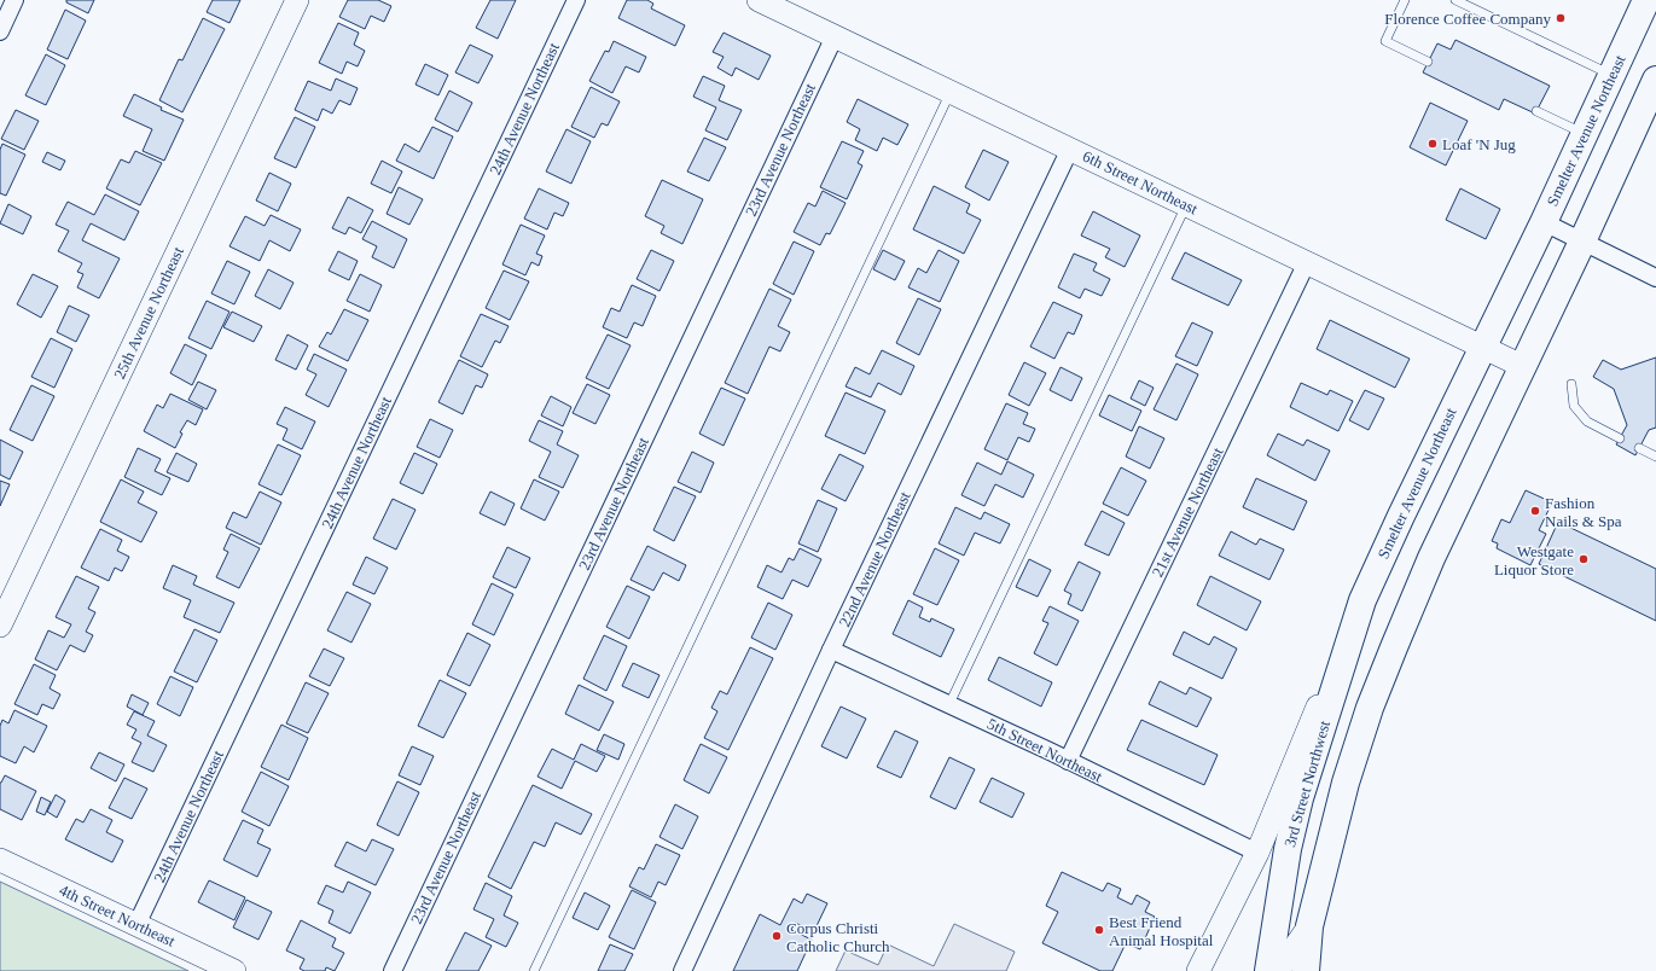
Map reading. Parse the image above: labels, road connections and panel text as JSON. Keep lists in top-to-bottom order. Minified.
{"streets":{"highway":["Smelter Avenue Northeast","3rd Street Northwest"],"street":["24th Avenue Northeast","23rd Avenue Northeast","6th Street Northeast","25th Avenue Northeast","21st Avenue Northeast","22nd Avenue Northeast","5th Street Northeast","4th Street Northeast"]},"crossings":[["24th Avenue Northeast","4th Street Northeast"],["Smelter Avenue Northeast","6th Street Northeast"],["Smelter Avenue Northeast","5th Street Northeast"],["Smelter Avenue Northeast","3rd Street Northwest"],["23rd Avenue Northeast","6th Street Northeast"],["6th Street Northeast","21st Avenue Northeast"],["6th Street Northeast","22nd Avenue Northeast"],["21st Avenue Northeast","5th Street Northeast"],["22nd Avenue Northeast","5th Street Northeast"]],"places":["Florence Coffee Company","Loaf 'N Jug","Fashion Nails & Spa","Westgate Liquor Store","Best Friend Animal Hospital","Corpus Christi Catholic Church"]}
